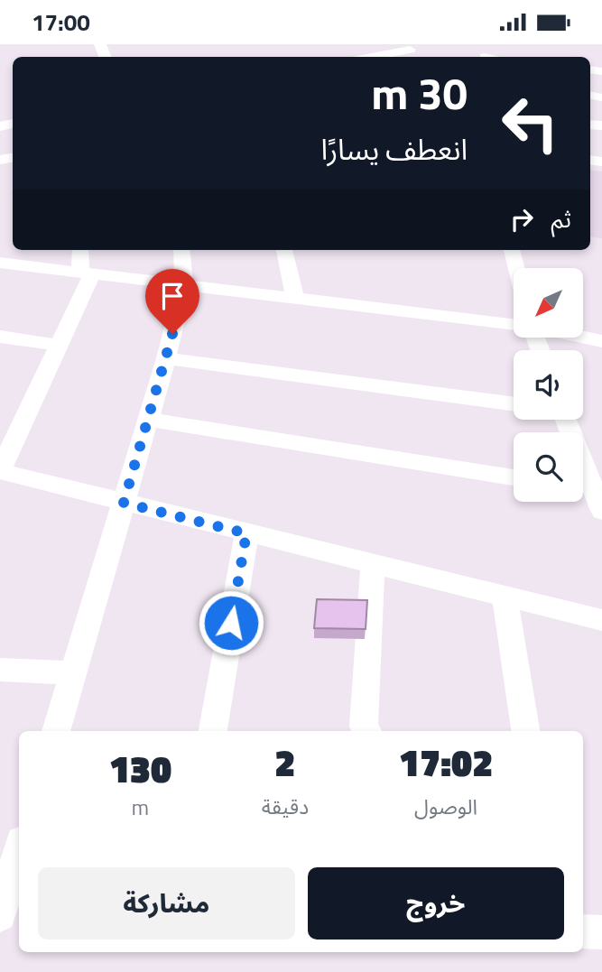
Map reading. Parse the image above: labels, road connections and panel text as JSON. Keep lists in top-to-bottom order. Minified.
{"north":"bottom left","page":{"status":"17:00","turn":["30 m","انعطف يسارًا"],"then":"ثم","eta":["17:02","الوصول","2","دقيقة","130","m"],"buttons":["خروج","مشاركة"]}}
